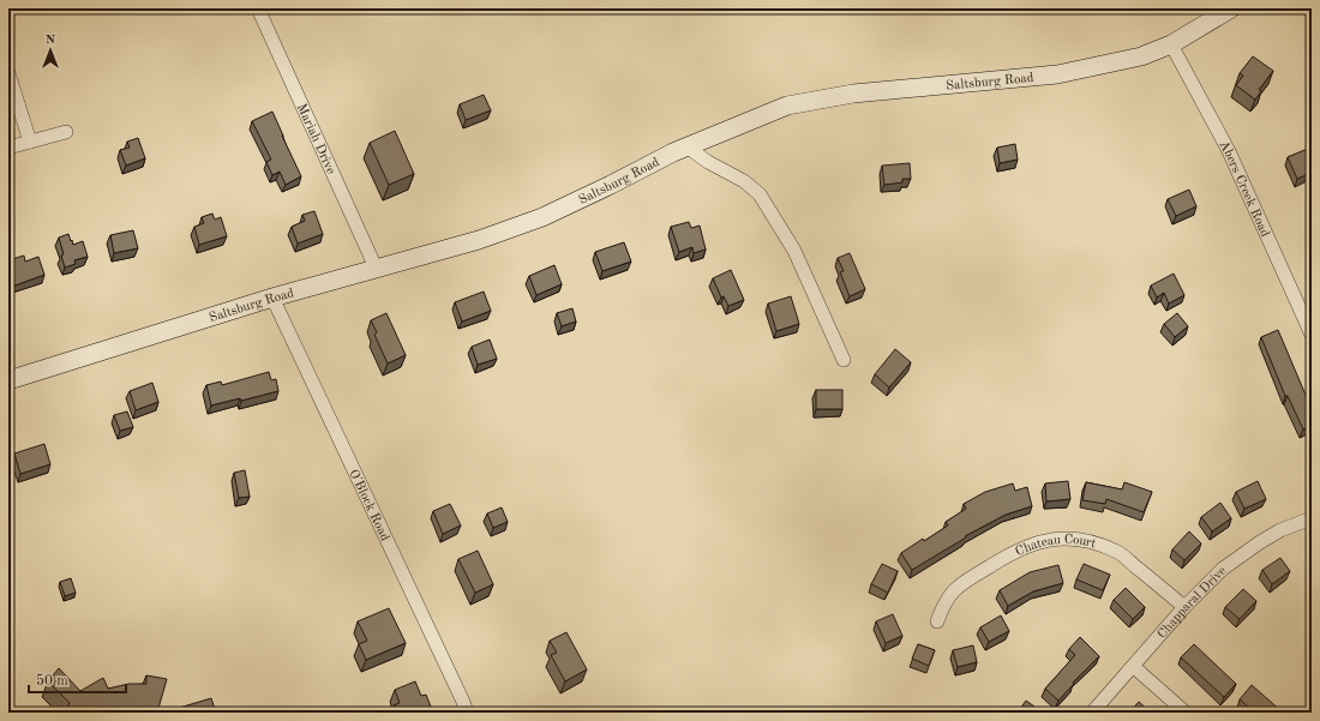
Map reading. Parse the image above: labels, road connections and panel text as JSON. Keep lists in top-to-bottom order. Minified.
{"streets":{"main road":["Saltsburg Road"],"street":["Mariah Drive","Abers Creek Road","O'Block Road","Chateau Court","Chapparal Drive"]},"crossings":[["Saltsburg Road","Mariah Drive"],["Saltsburg Road","Abers Creek Road"],["Saltsburg Road","O'Block Road"],["Chateau Court","Chapparal Drive"]],"scale_bar":"50 m","north":"top"}
